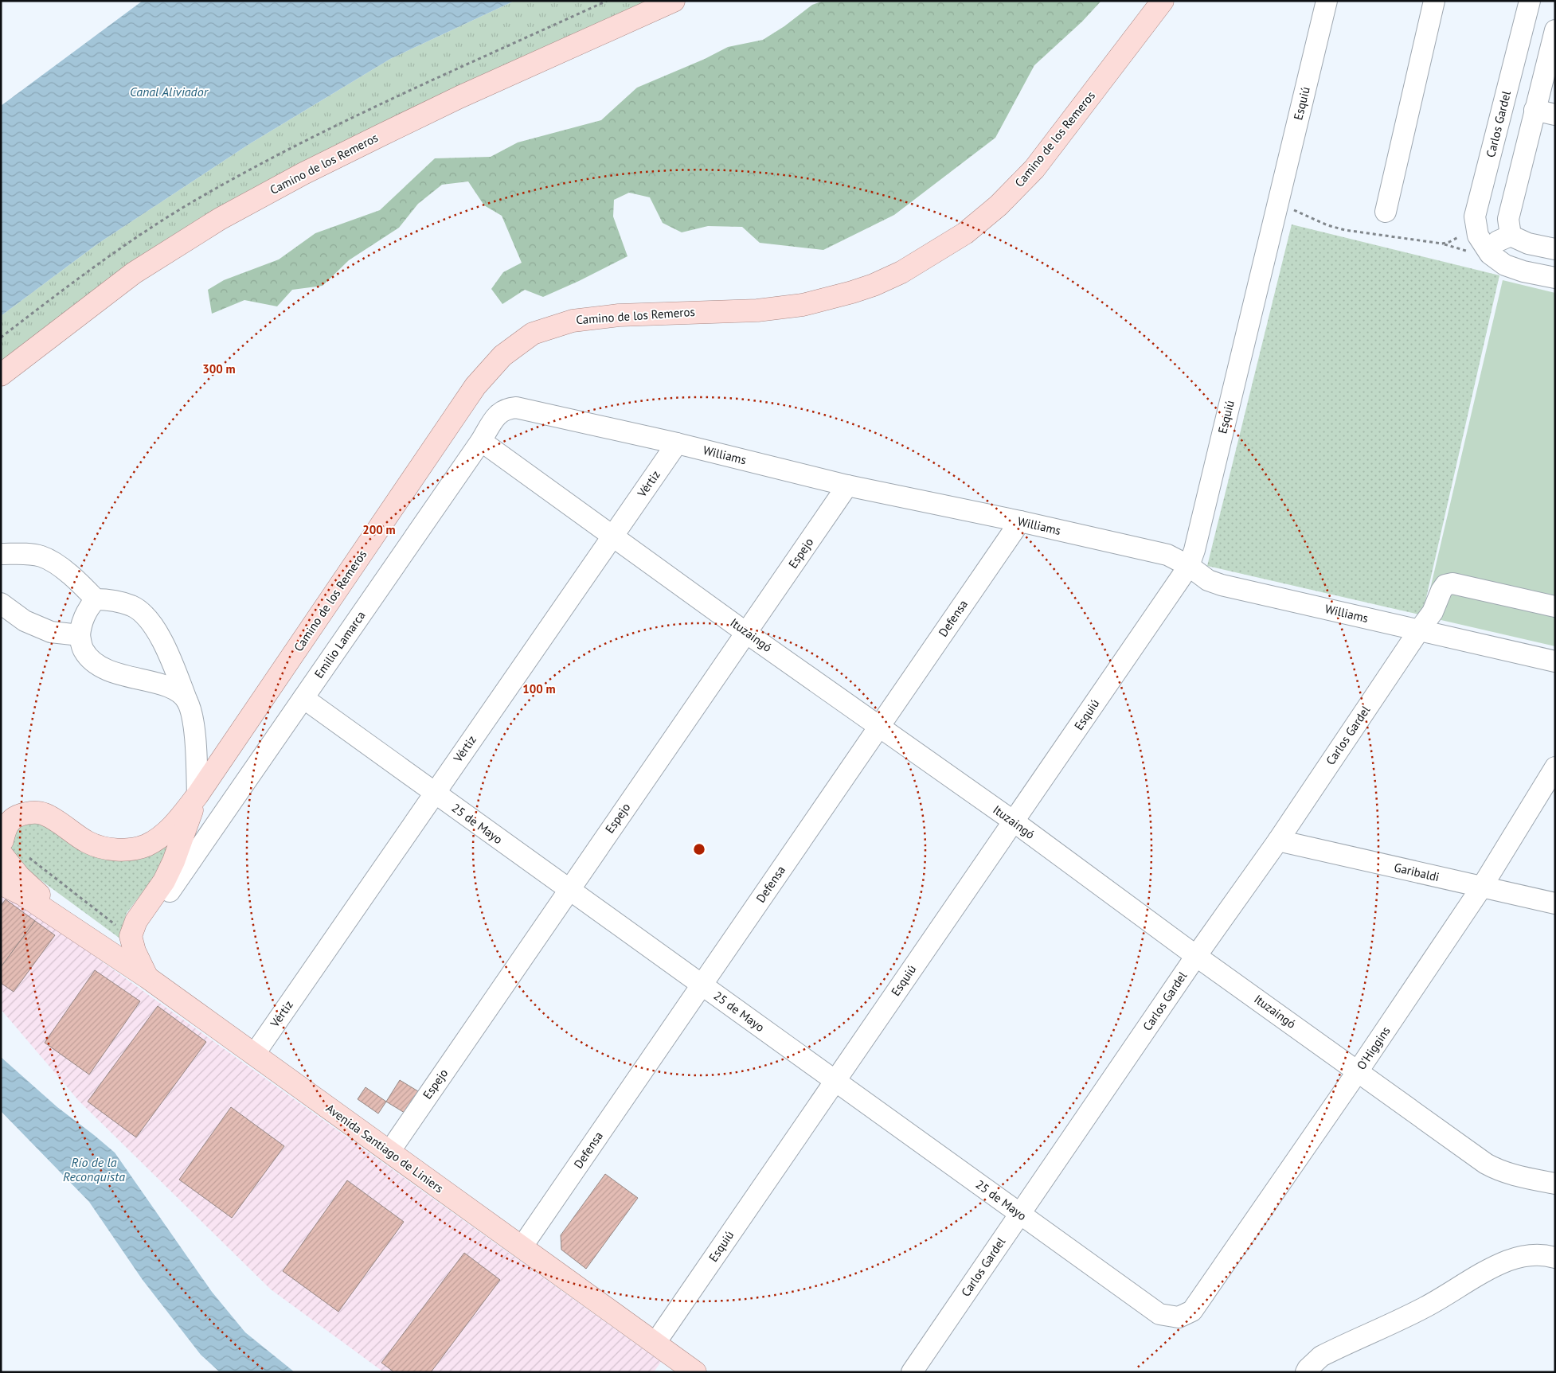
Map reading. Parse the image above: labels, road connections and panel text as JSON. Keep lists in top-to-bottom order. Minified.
{"streets":{"main road":["Camino de los Remeros","Avenida Santiago de Liniers"],"street":["Esquiú","Carlos Gardel","Williams","Vértiz","Espejo","Defensa","Ituzaingó","Emilio Lamarca","25 de Mayo","Garibaldi","O'Higgins"]},"crossings":[["Esquiú","Williams"],["Esquiú","Ituzaingó"],["Esquiú","25 de Mayo"],["Esquiú","Avenida Santiago de Liniers"],["Carlos Gardel","Williams"],["Carlos Gardel","Ituzaingó"],["Carlos Gardel","25 de Mayo"],["Carlos Gardel","Garibaldi"],["Camino de los Remeros","Avenida Santiago de Liniers"],["Williams","Vértiz"],["Williams","Espejo"],["Williams","Defensa"],["Williams","Emilio Lamarca"],["Vértiz","Ituzaingó"],["Vértiz","25 de Mayo"],["Vértiz","Avenida Santiago de Liniers"],["Espejo","Ituzaingó"],["Espejo","25 de Mayo"],["Espejo","Avenida Santiago de Liniers"],["Defensa","Ituzaingó"],["Defensa","25 de Mayo"],["Defensa","Avenida Santiago de Liniers"],["Ituzaingó","Emilio Lamarca"],["Ituzaingó","O'Higgins"],["Emilio Lamarca","25 de Mayo"],["25 de Mayo","O'Higgins"],["Garibaldi","O'Higgins"]],"water":["Canal Aliviador","Río de la Reconquista"],"rings":["300 m","200 m","100 m"]}
